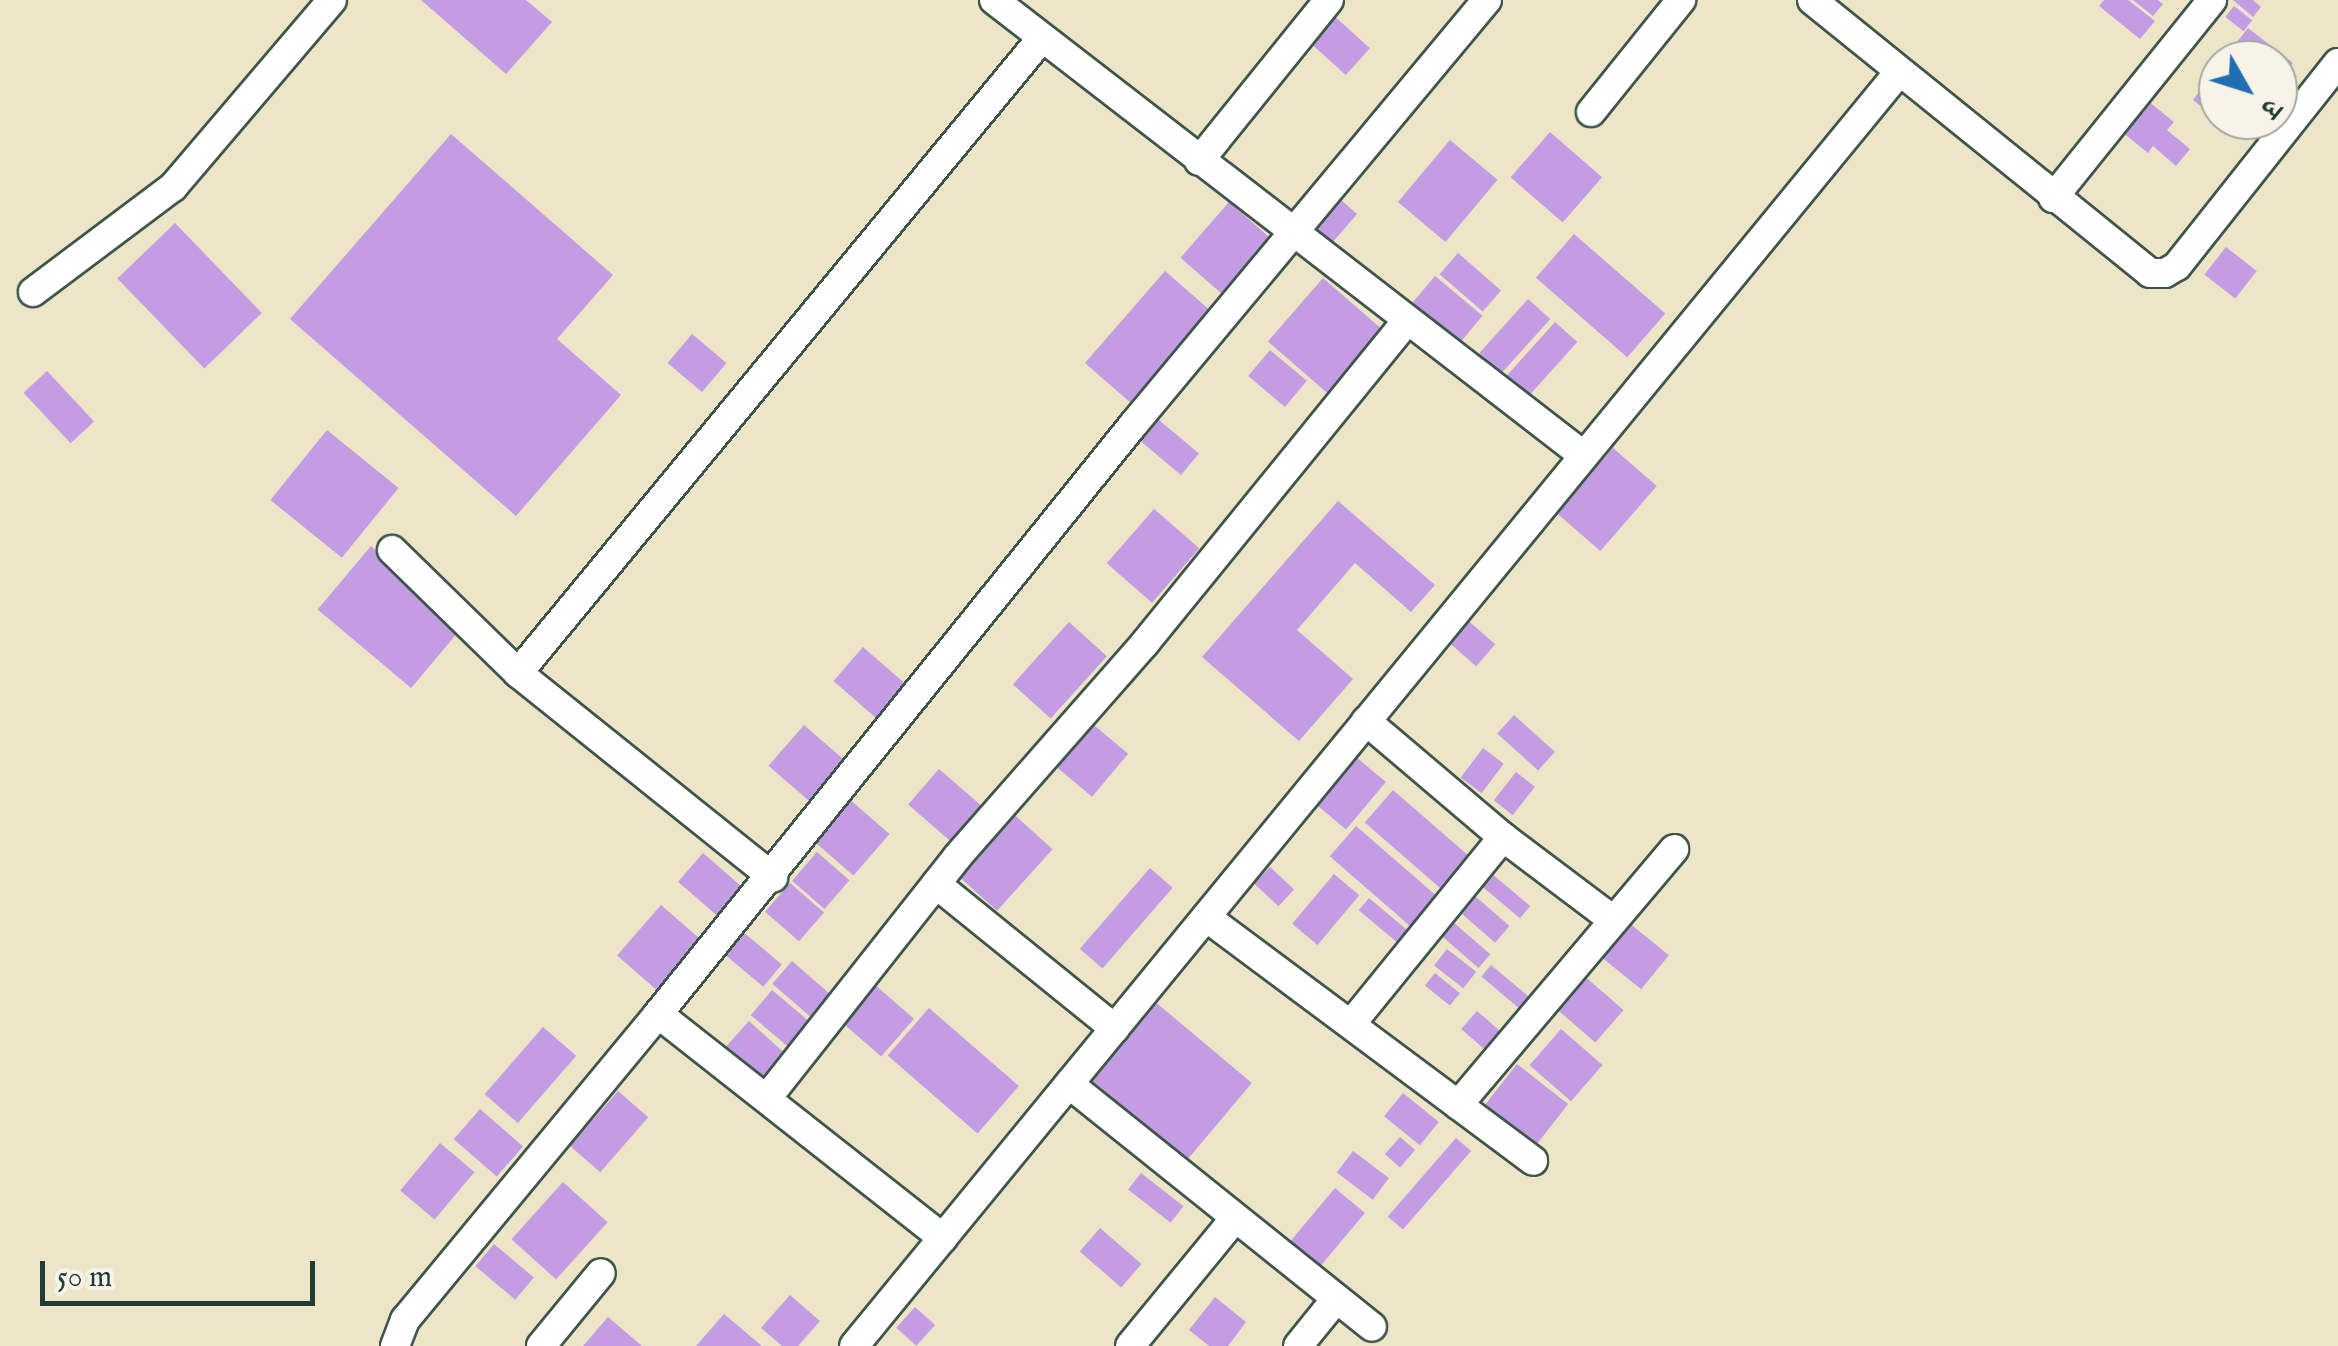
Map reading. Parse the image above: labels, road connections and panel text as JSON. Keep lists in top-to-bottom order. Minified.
{"scale_bar":"50 m","north":"bottom right"}
